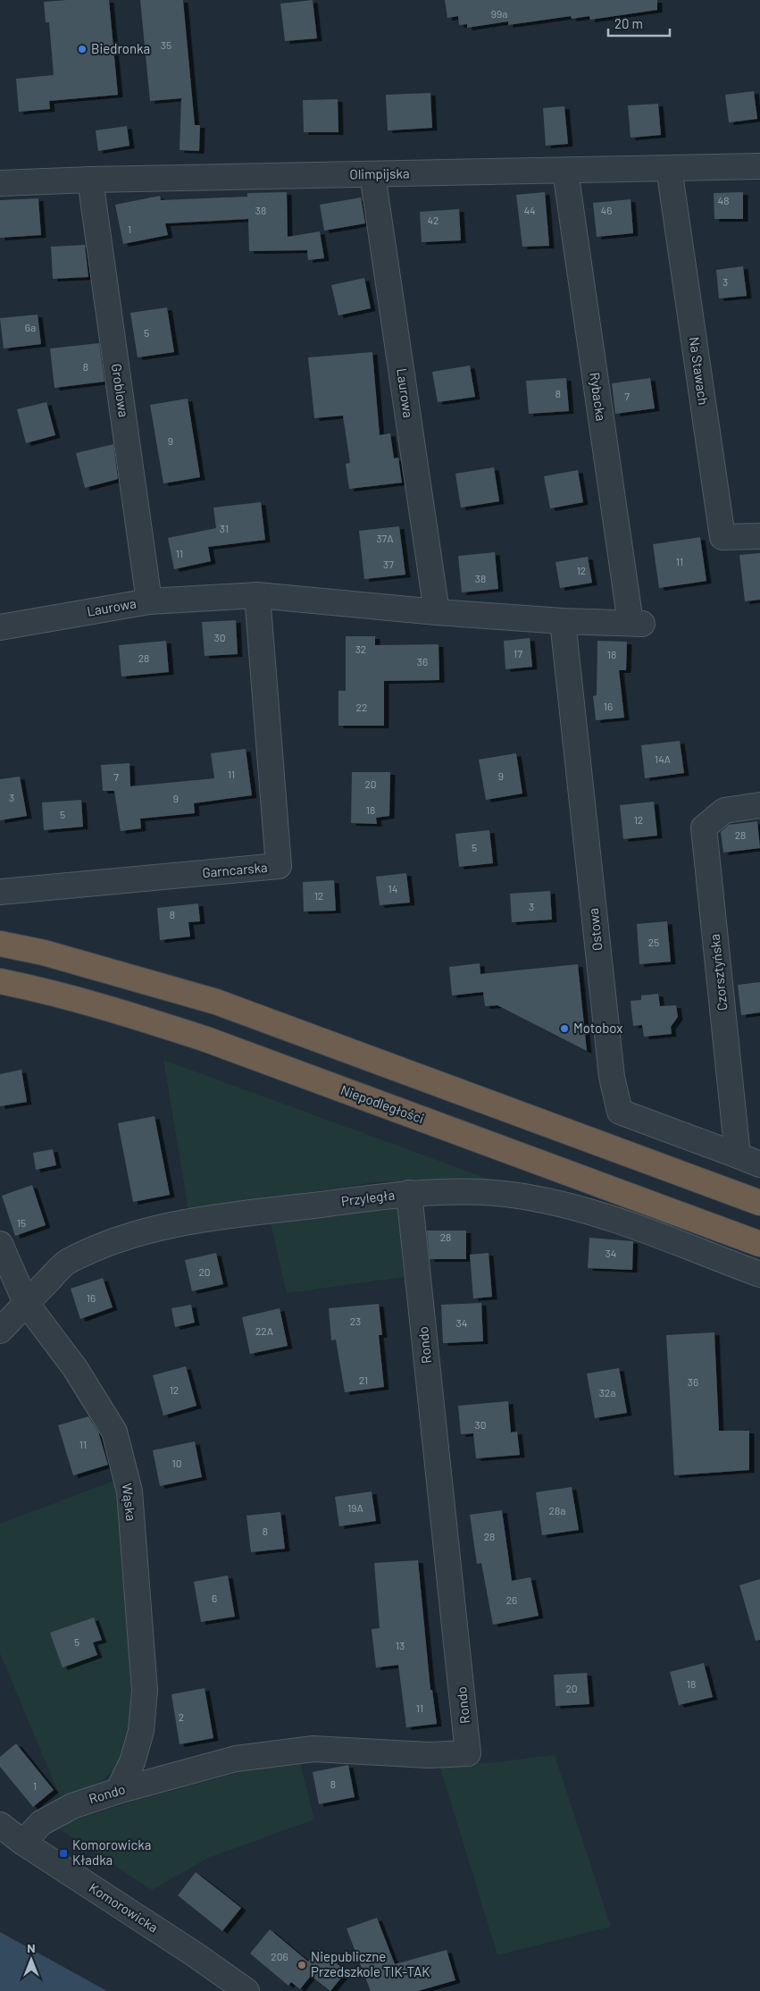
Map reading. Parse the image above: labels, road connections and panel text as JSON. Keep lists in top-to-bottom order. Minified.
{"streets":{"highway":["Niepodległości"],"street":["Olimpijska","Na Stawach","Groblowa","Laurowa","Rybacka","Garncarska","Ostowa","Czorsztyńska","Przyległa","Rondo","Wąska","Komorowicka"]},"crossings":[["Olimpijska","Na Stawach"],["Olimpijska","Groblowa"],["Olimpijska","Laurowa"],["Olimpijska","Rybacka"],["Groblowa","Laurowa"],["Laurowa","Rybacka"],["Laurowa","Garncarska"],["Laurowa","Ostowa"],["Ostowa","Czorsztyńska"],["Przyległa","Rondo"],["Przyległa","Wąska"],["Rondo","Wąska"],["Rondo","Komorowicka"]],"places":{"other":["Biedronka","Motobox","Niepubliczne Przedszkole TIK-TAK"],"transit":["Komorowicka Kładka"]},"house_numbers":["99a","35","48","38","44","46","42","1","3","6a","5","8","8","7","9","31","37A","11","11","37","12","38","30","32","17","18","28","36","16","22","14A","11","9","7","20","3","9","18","5","12","28","5","14","12","3","8","25","15","28","34","20","16","23","34","22A","21","36","12","32a","30","11","10","19A","28a","8","28","6","26","5","13","18","20","11","2","8","1","206"],"scale_bar":"20 m","north":"top"}
